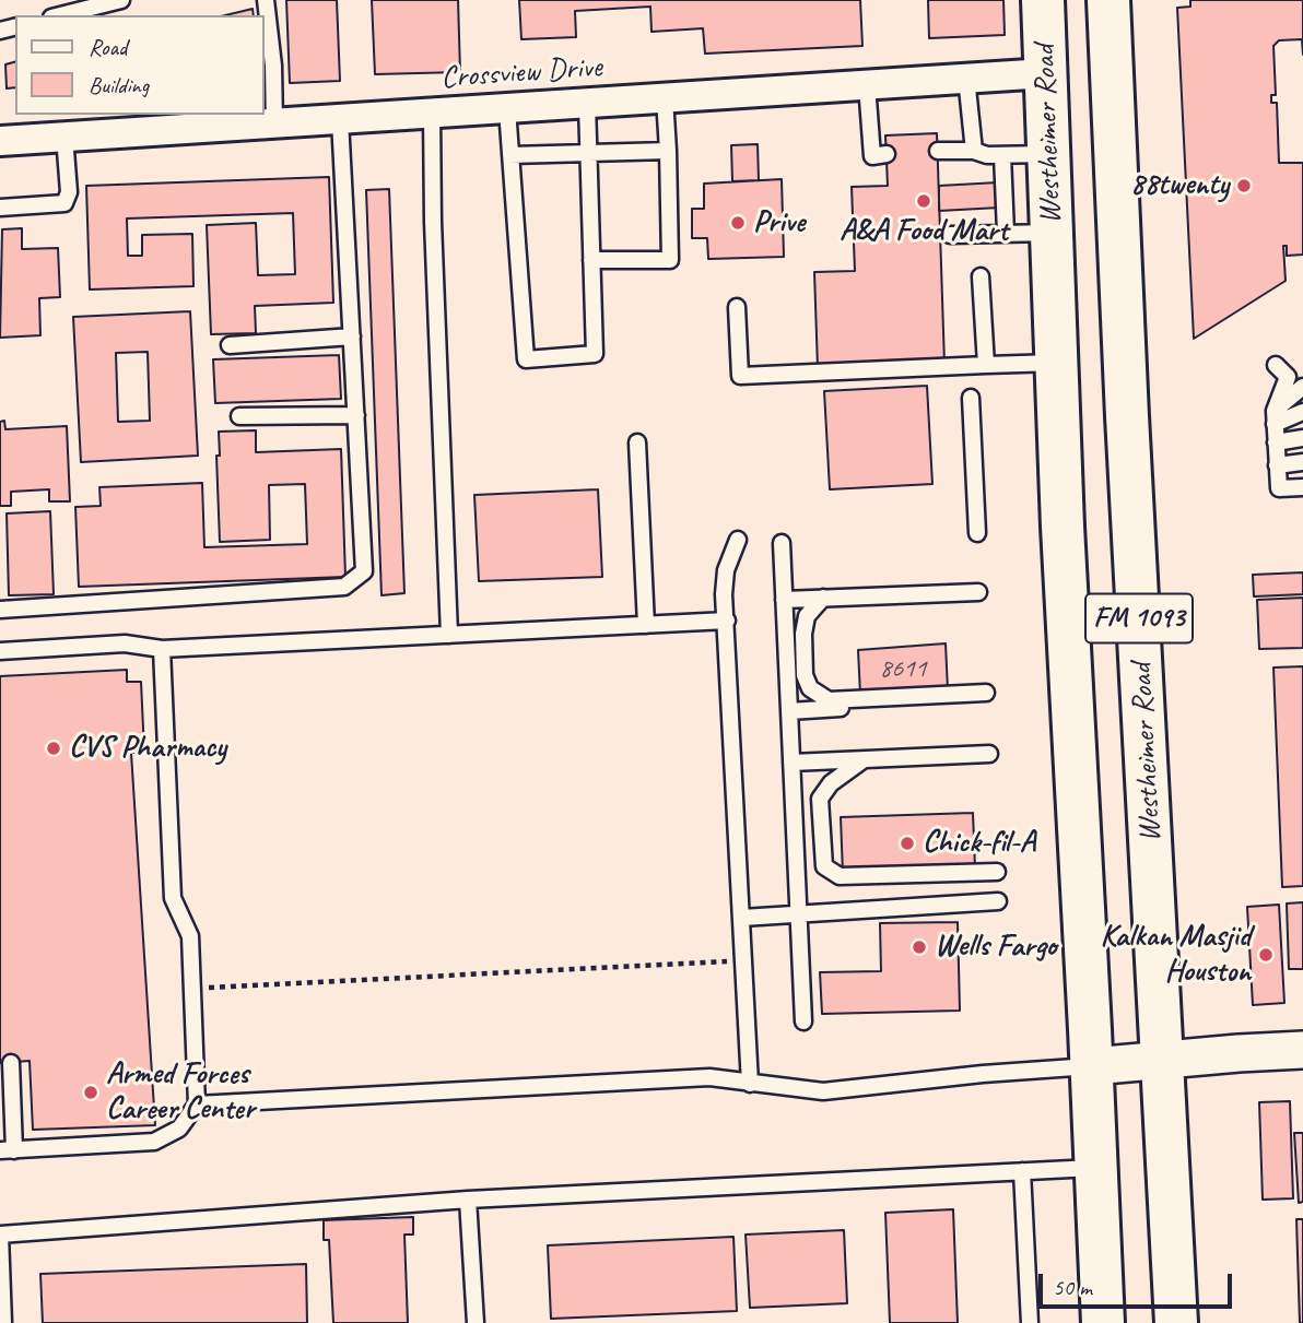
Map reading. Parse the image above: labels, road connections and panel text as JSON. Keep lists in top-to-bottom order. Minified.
{"streets":{"main road":["Westheimer Road","FM 1093"],"street":["Crossview Drive"]},"crossings":[["Crossview Drive","Westheimer Road"]],"places":["88twenty","A&A Food Mart","Prive","CVS Pharmacy","Chick-fil-A","Wells Fargo","Kalkan Masjid Houston","Armed Forces Career Center"],"house_numbers":["8611"],"legend":["Road","Building"],"scale_bar":"50 m"}
